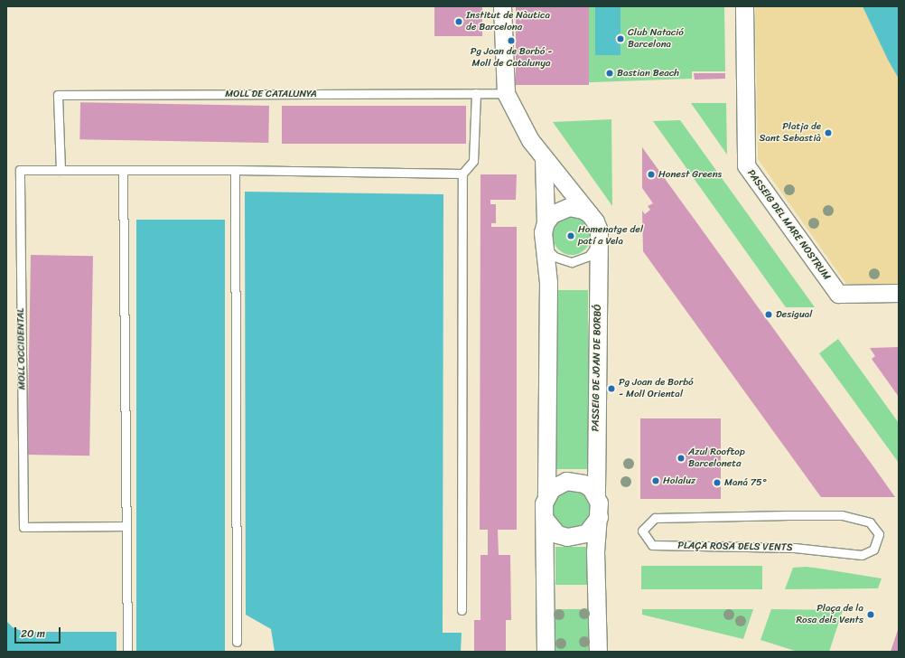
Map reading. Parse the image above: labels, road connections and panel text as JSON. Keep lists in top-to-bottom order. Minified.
{"streets":{"street":["PASSEIG DEL MARE NOSTRUM","PASSEIG DE JOAN DE BORBÓ"],"lane":["MOLL DE CATALUNYA","MOLL OCCIDENTAL","PLAÇA ROSA DELS VENTS"]},"crossings":[["MOLL DE CATALUNYA","MOLL OCCIDENTAL"],["MOLL DE CATALUNYA","PASSEIG DE JOAN DE BORBÓ"]],"places":["Institut de Nàutica de Barcelona","Club Natació Barcelona","Pg Joan de Borbó - Moll de Catalunya","Bastian Beach","Platja de Sant Sebastià","Honest Greens","Homenatge del patí a Vela","Desigual","Pg Joan de Borbó - Moll Oriental","Azul Rooftop Barceloneta","Holaluz","Maná 75°","Plaça de la Rosa dels Vents"],"scale_bar":"20 m"}
